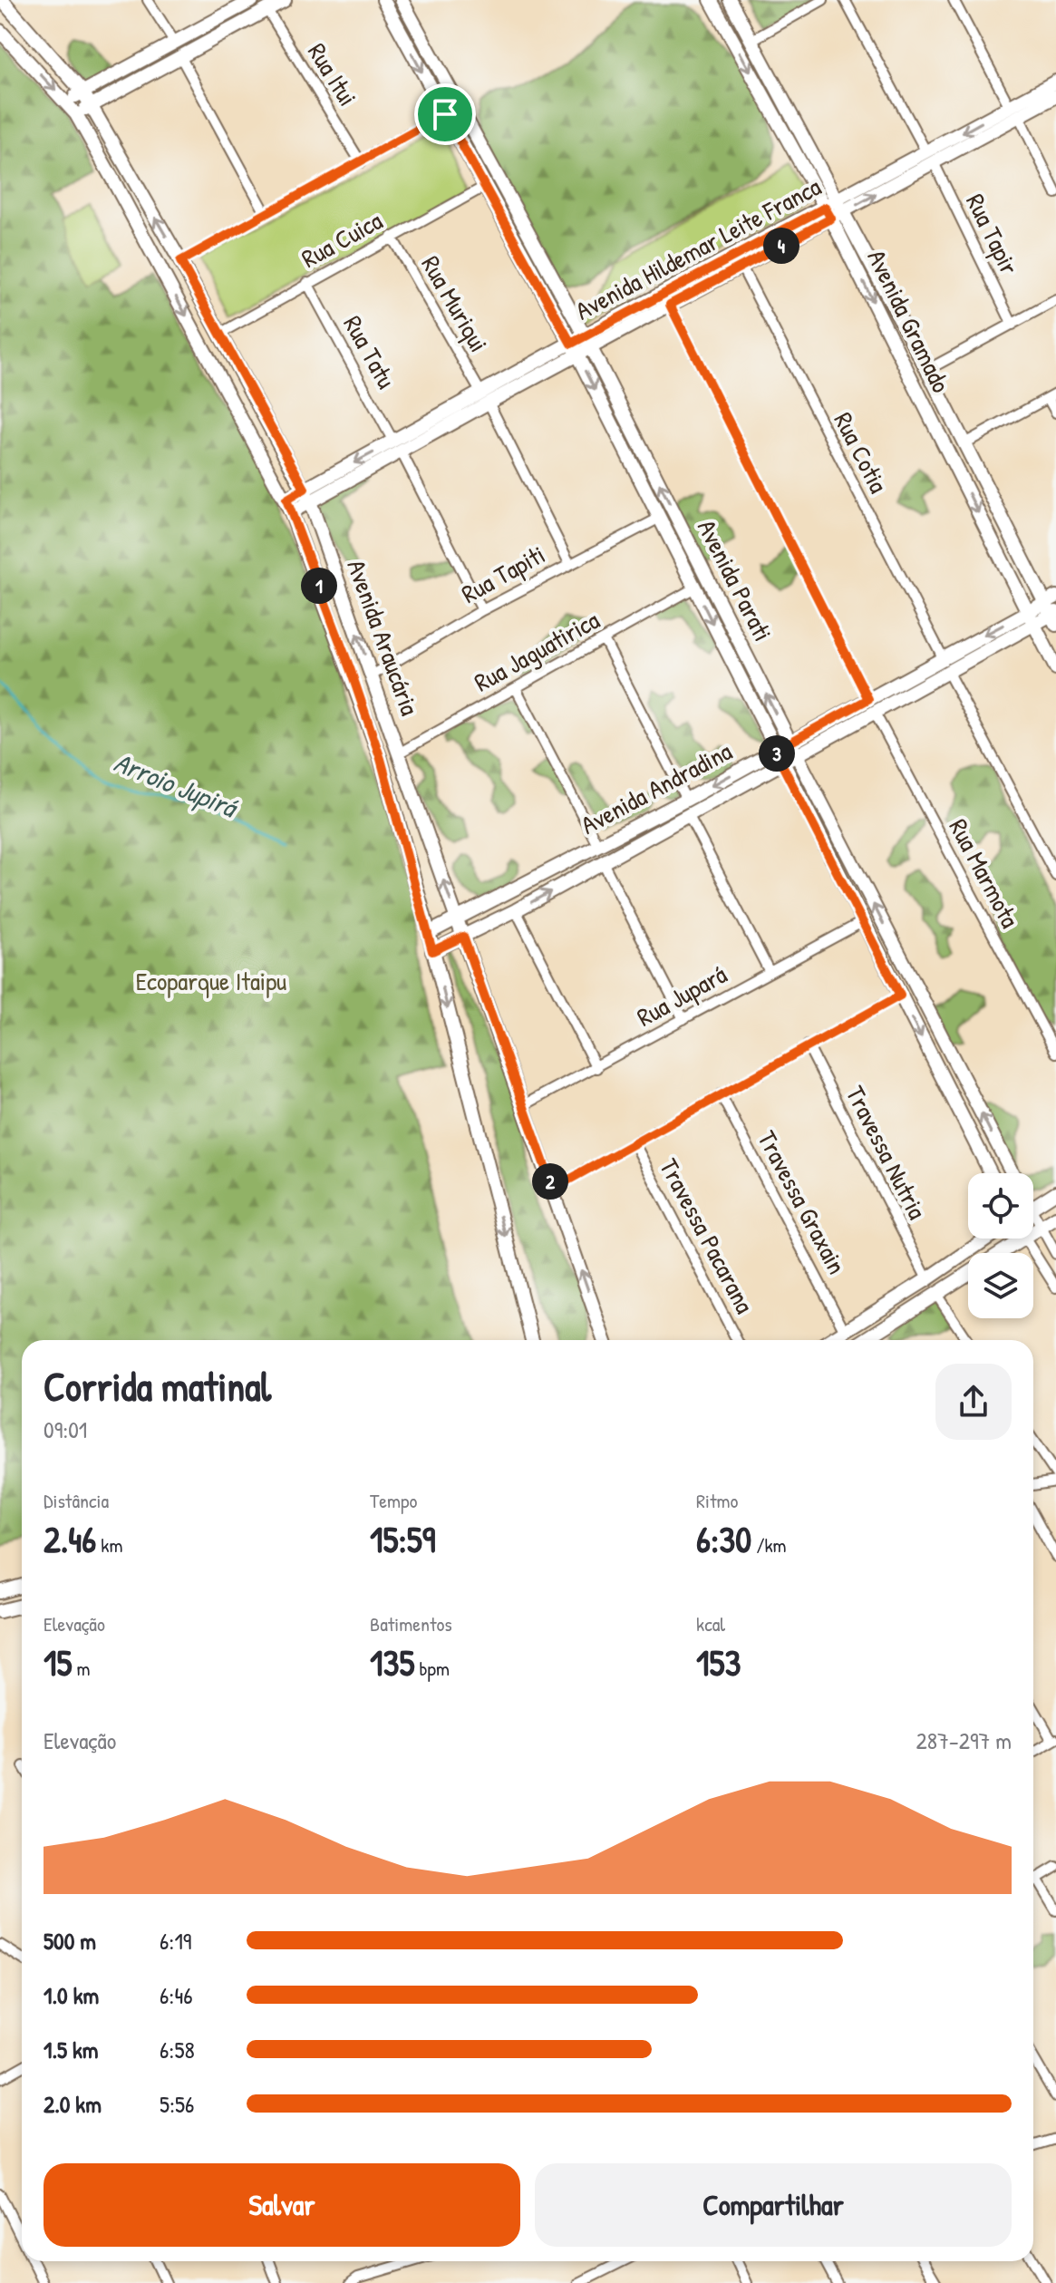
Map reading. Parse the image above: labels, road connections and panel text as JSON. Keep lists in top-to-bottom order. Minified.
{"streets":{"street":["Rua Itui","Rua Tapir","Rua Cuica","Avenida Hildemar Leite Franca","Rua Muriqui","Avenida Gramado","Rua Tatu","Rua Cotia","Rua Tapiti","Avenida Parati","Avenida Araucária","Rua Jaguatirica","Avenida Andradina","Rua Marmota","Rua Jupará","Travessa Nutria","Travessa Graxain","Travessa Pacarana"]},"crossings":[["Rua Tapir","Avenida Hildemar Leite Franca"],["Rua Cuica","Rua Muriqui"],["Rua Cuica","Rua Tatu"],["Rua Cuica","Avenida Parati"],["Rua Cuica","Avenida Araucária"],["Avenida Hildemar Leite Franca","Rua Muriqui"],["Avenida Hildemar Leite Franca","Avenida Gramado"],["Avenida Hildemar Leite Franca","Rua Tatu"],["Avenida Hildemar Leite Franca","Rua Cotia"],["Avenida Hildemar Leite Franca","Avenida Parati"],["Avenida Hildemar Leite Franca","Avenida Araucária"],["Rua Muriqui","Rua Tapiti"],["Avenida Gramado","Avenida Andradina"],["Rua Tatu","Rua Tapiti"],["Rua Cotia","Avenida Andradina"],["Rua Tapiti","Avenida Parati"],["Rua Tapiti","Avenida Araucária"],["Avenida Parati","Rua Jaguatirica"],["Avenida Parati","Avenida Andradina"],["Avenida Parati","Rua Jupará"],["Avenida Araucária","Rua Jaguatirica"],["Avenida Araucária","Avenida Andradina"],["Avenida Araucária","Rua Jupará"],["Avenida Andradina","Rua Marmota"]],"water":["Arroio Jupirá"],"parks":["Ecoparque Itaipu"],"page":{"pins":["4","1","3","2"],"heading":["Corrida matinal","09:01"],"stats":[["Distância","2.46 km"],["Tempo","15:59"],["Ritmo","6:30 /km"],["Elevação","15 m"],["Batimentos","135 bpm"],["kcal","153"]],"chart":["Elevação","287–297 m"],"list":[{"name":"500 m","note":"6:19"},{"name":"1.0 km","note":"6:46"},{"name":"1.5 km","note":"6:58"},{"name":"2.0 km","note":"5:56"}],"buttons":["Salvar","Compartilhar"]}}
